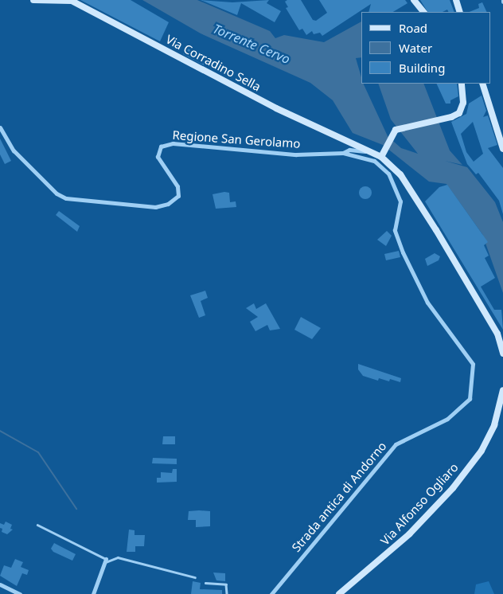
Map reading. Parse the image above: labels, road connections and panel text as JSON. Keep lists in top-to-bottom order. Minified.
{"streets":{"main road":["Via Corradino Sella","Via Alfonso Ogliaro"],"street":["Regione San Gerolamo","Strada antica di Andorno"]},"crossings":[["Regione San Gerolamo","Strada antica di Andorno"]],"water":["Torrente Cervo"],"legend":["Road","Water","Building"]}
